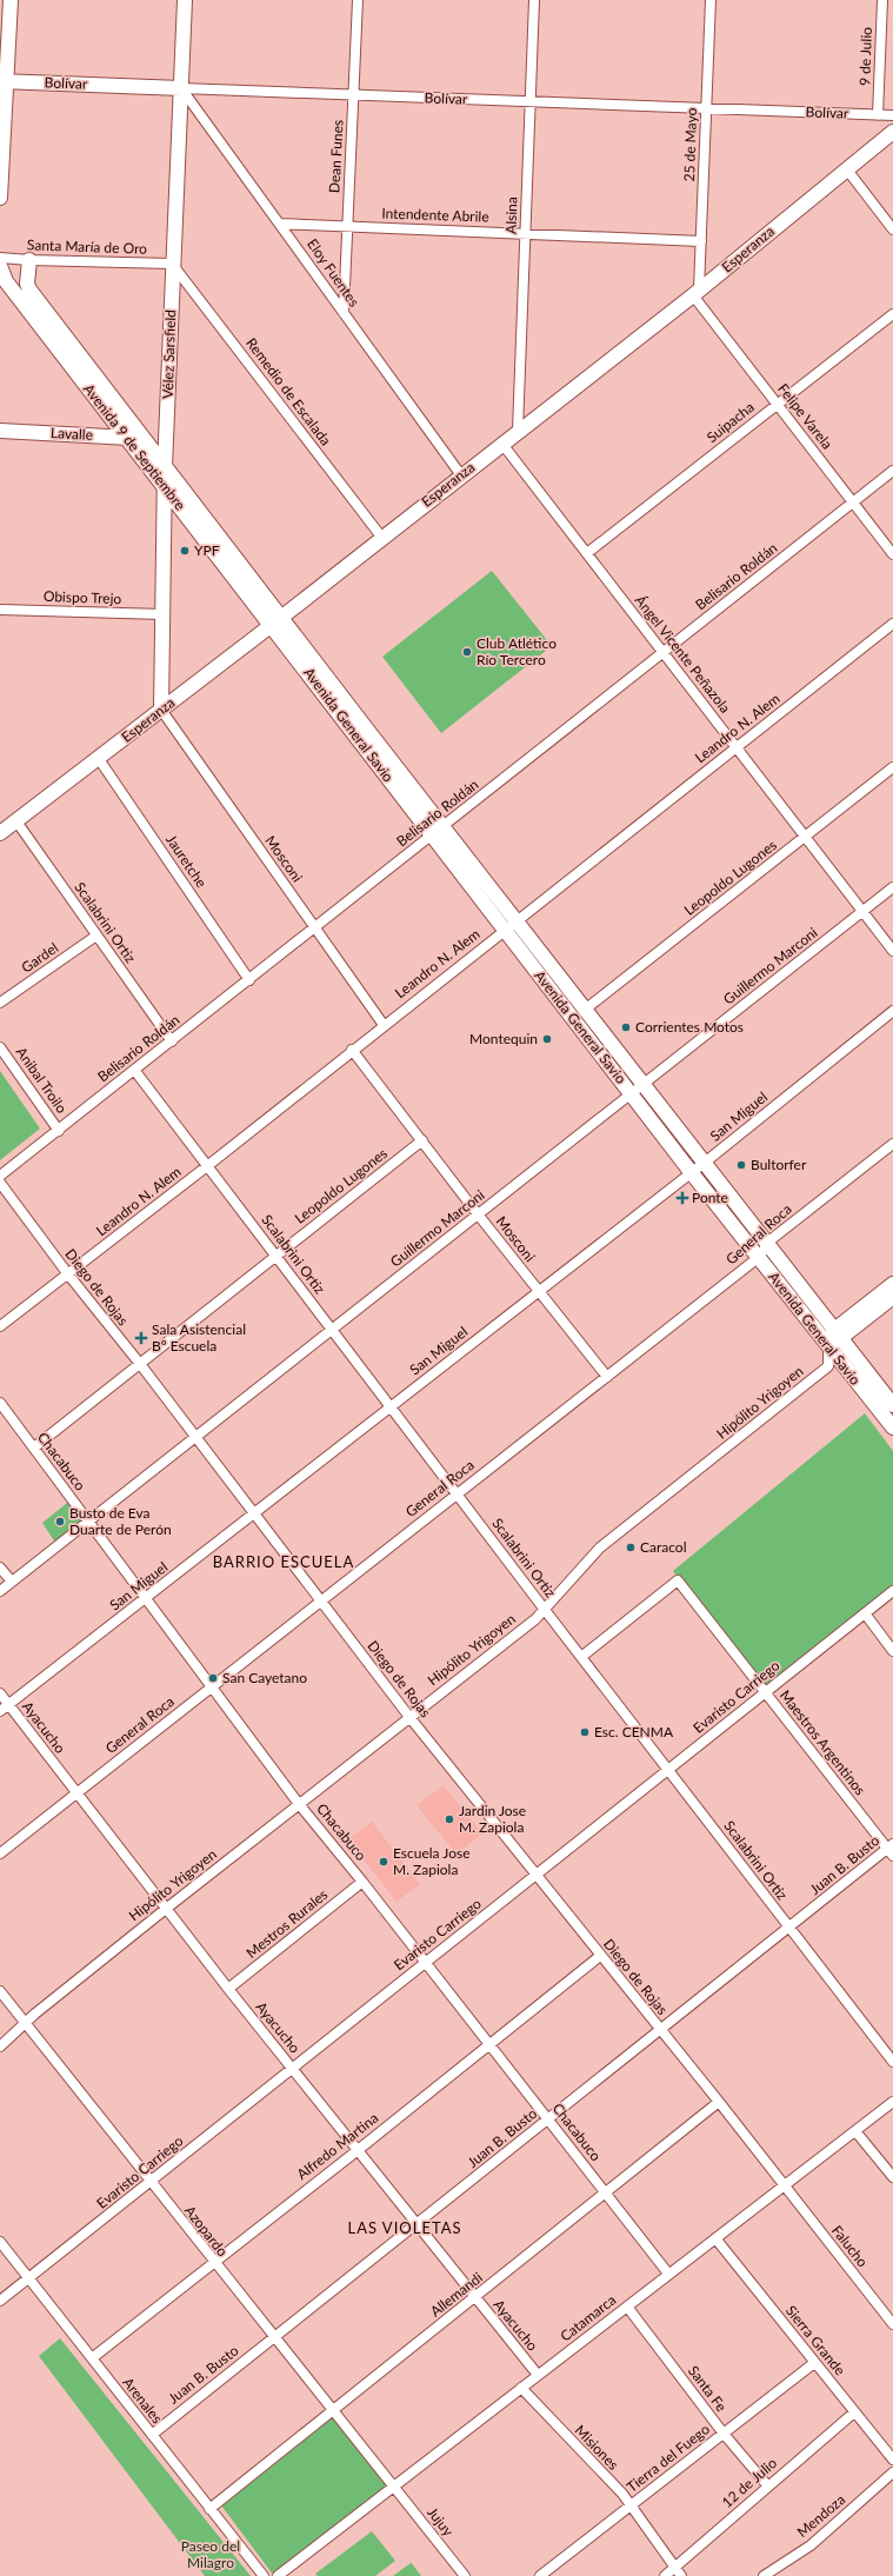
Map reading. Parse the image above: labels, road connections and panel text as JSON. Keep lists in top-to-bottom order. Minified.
{"streets":{"main road":["Bolívar","Esperanza","Vélez Sarsfield","Lavalle","Avenida 9 de Septiembre","Avenida General Savio"],"street":["9 de Julio","25 de Mayo","Dean Funes","Intendente Abrile","Alsina","Santa María de Oro","Eloy Fuentes","Remedio de Escalada","Felipe Varela","Suipacha","Belisario Roldán","Obispo Trejo","Ángel Vicente Peñazola","Leandro N. Alem","Mosconi","Jauretche","Leopoldo Lugones","Scalabrini Ortiz","Gardel","Guillermo Marconi","Anibal Troilo","San Miguel","General Roca","Diego de Rojas","Hipólito Yrigoyen","Chacabuco","Evaristo Carriego","Ayacucho","Maestros Argentinos","Juan B. Busto","Mestros Rurales","Alfredo Martina","Azopardo","Falucho","Allemandi","Catamarca","Sierra Grande","Santa Fe","Arenales","Misiones","Tierra del Fuego","12 de Julio","Mendoza","Jujuy"]},"crossings":[["9 de Julio","Bolívar"],["Bolívar","25 de Mayo"],["Bolívar","Dean Funes"],["Bolívar","Alsina"],["Bolívar","Eloy Fuentes"],["Bolívar","Vélez Sarsfield"],["25 de Mayo","Intendente Abrile"],["25 de Mayo","Esperanza"],["25 de Mayo","Felipe Varela"],["Dean Funes","Intendente Abrile"],["Dean Funes","Eloy Fuentes"],["Intendente Abrile","Alsina"],["Intendente Abrile","Eloy Fuentes"],["Alsina","Esperanza"],["Santa María de Oro","Vélez Sarsfield"],["Santa María de Oro","Remedio de Escalada"],["Santa María de Oro","Avenida 9 de Septiembre"],["Esperanza","Eloy Fuentes"],["Esperanza","Vélez Sarsfield"],["Esperanza","Remedio de Escalada"],["Esperanza","Felipe Varela"],["Esperanza","Avenida 9 de Septiembre"],["Esperanza","Ángel Vicente Peñazola"],["Esperanza","Avenida General Savio"],["Esperanza","Mosconi"],["Esperanza","Jauretche"],["Esperanza","Scalabrini Ortiz"],["Eloy Fuentes","Vélez Sarsfield"],["Vélez Sarsfield","Remedio de Escalada"],["Vélez Sarsfield","Avenida 9 de Septiembre"],["Vélez Sarsfield","Obispo Trejo"],["Vélez Sarsfield","Mosconi"],["Felipe Varela","Suipacha"],["Felipe Varela","Belisario Roldán"],["Suipacha","Ángel Vicente Peñazola"],["Lavalle","Avenida 9 de Septiembre"],["Avenida 9 de Septiembre","Avenida General Savio"],["Belisario Roldán","Ángel Vicente Peñazola"],["Belisario Roldán","Avenida General Savio"],["Belisario Roldán","Mosconi"],["Belisario Roldán","Jauretche"],["Belisario Roldán","Scalabrini Ortiz"],["Belisario Roldán","Anibal Troilo"],["Ángel Vicente Peñazola","Leandro N. Alem"],["Ángel Vicente Peñazola","Leopoldo Lugones"],["Ángel Vicente Peñazola","Guillermo Marconi"],["Avenida General Savio","Leandro N. Alem"],["Avenida General Savio","Leopoldo Lugones"],["Avenida General Savio","Guillermo Marconi"],["Avenida General Savio","San Miguel"],["Avenida General Savio","General Roca"],["Avenida General Savio","Hipólito Yrigoyen"],["Leandro N. Alem","Mosconi"],["Leandro N. Alem","Scalabrini Ortiz"],["Leandro N. Alem","Diego de Rojas"],["Mosconi","Leopoldo Lugones"],["Mosconi","Guillermo Marconi"],["Mosconi","San Miguel"],["Mosconi","General Roca"],["Leopoldo Lugones","Scalabrini Ortiz"],["Leopoldo Lugones","Diego de Rojas"],["Leopoldo Lugones","Chacabuco"],["Scalabrini Ortiz","Gardel"],["Scalabrini Ortiz","Guillermo Marconi"],["Scalabrini Ortiz","San Miguel"],["Scalabrini Ortiz","General Roca"],["Scalabrini Ortiz","Hipólito Yrigoyen"],["Scalabrini Ortiz","Evaristo Carriego"],["Scalabrini Ortiz","Maestros Argentinos"],["Scalabrini Ortiz","Juan B. Busto"],["Guillermo Marconi","Diego de Rojas"],["Guillermo Marconi","Chacabuco"],["San Miguel","Diego de Rojas"],["San Miguel","Chacabuco"],["San Miguel","Ayacucho"],["General Roca","Diego de Rojas"],["General Roca","Chacabuco"],["General Roca","Ayacucho"],["Diego de Rojas","Hipólito Yrigoyen"],["Diego de Rojas","Evaristo Carriego"],["Diego de Rojas","Juan B. Busto"],["Diego de Rojas","Alfredo Martina"],["Diego de Rojas","Falucho"],["Diego de Rojas","Allemandi"],["Diego de Rojas","Catamarca"],["Hipólito Yrigoyen","Chacabuco"],["Hipólito Yrigoyen","Ayacucho"],["Hipólito Yrigoyen","Azopardo"],["Chacabuco","Evaristo Carriego"],["Chacabuco","Juan B. Busto"],["Chacabuco","Mestros Rurales"],["Chacabuco","Alfredo Martina"],["Chacabuco","Allemandi"],["Chacabuco","Catamarca"],["Evaristo Carriego","Ayacucho"],["Evaristo Carriego","Maestros Argentinos"],["Evaristo Carriego","Azopardo"],["Evaristo Carriego","Arenales"],["Ayacucho","Juan B. Busto"],["Ayacucho","Mestros Rurales"],["Ayacucho","Alfredo Martina"],["Ayacucho","Allemandi"],["Ayacucho","Catamarca"],["Maestros Argentinos","Juan B. Busto"],["Juan B. Busto","Azopardo"],["Juan B. Busto","Arenales"],["Alfredo Martina","Azopardo"],["Alfredo Martina","Arenales"],["Azopardo","Allemandi"],["Azopardo","Catamarca"],["Azopardo","Jujuy"],["Falucho","Catamarca"],["Allemandi","Arenales"],["Catamarca","Sierra Grande"],["Catamarca","Santa Fe"],["Catamarca","Misiones"],["Catamarca","Jujuy"],["Sierra Grande","Tierra del Fuego"],["Sierra Grande","12 de Julio"],["Santa Fe","Tierra del Fuego"],["Santa Fe","12 de Julio"],["Misiones","Tierra del Fuego"],["Misiones","12 de Julio"]],"districts":["BARRIO ESCUELA","LAS VIOLETAS"],"parks":["Paseo del Milagro"],"places":{"other":["YPF","Club Atlético Río Tercero","Corrientes Motos","Montequin","Bultorfer","Busto de Eva Duarte de Perón","Caracol","San Cayetano","Esc. CENMA","Jardin Jose M. Zapiola","Escuela Jose M. Zapiola"],"health":["Ponte","Sala Asistencial Bº Escuela"]}}
